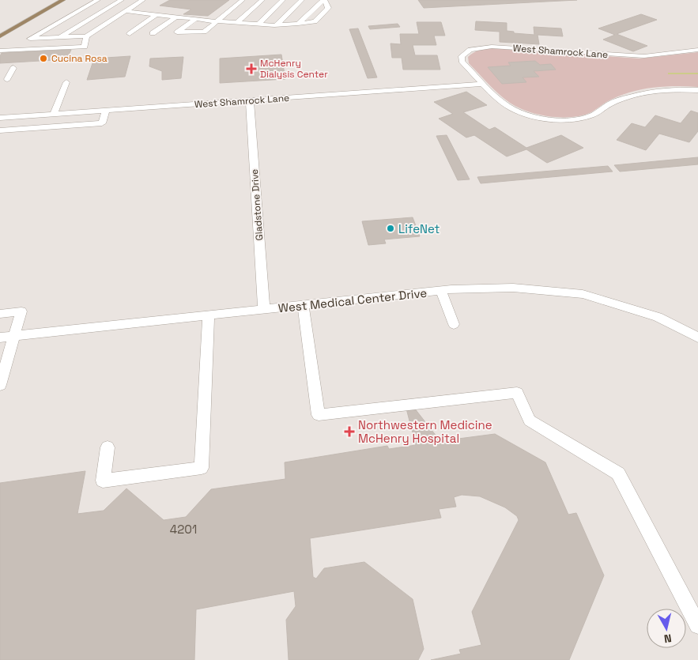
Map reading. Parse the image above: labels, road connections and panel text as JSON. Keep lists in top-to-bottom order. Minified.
{"streets":{"street":["West Shamrock Lane","Gladstone Drive","West Medical Center Drive"]},"crossings":[["West Shamrock Lane","Gladstone Drive"],["Gladstone Drive","West Medical Center Drive"]],"places":{"other":["Cucina Rosa","LifeNet"],"health":["McHenry Dialysis Center","Northwestern Medicine McHenry Hospital"]},"house_numbers":["4201"],"north":"bottom"}
